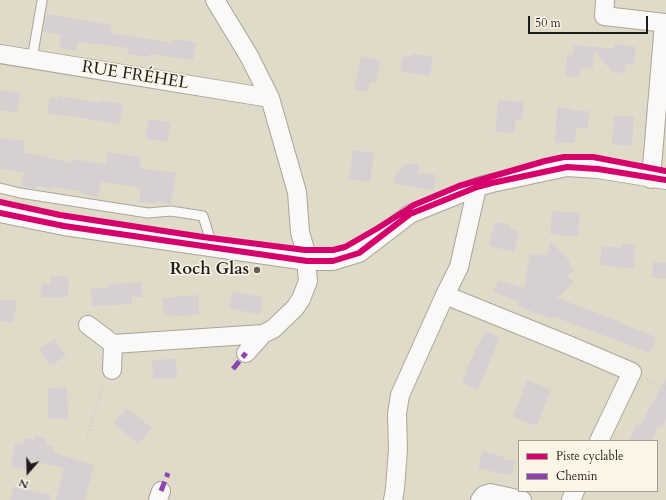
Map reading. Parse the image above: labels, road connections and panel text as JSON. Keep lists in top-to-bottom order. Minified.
{"streets":{"street":["RUE FRÉHEL"]},"places":["Roch Glas"],"legend":["Piste cyclable","Chemin"],"scale_bar":"50 m","north":"bottom"}
